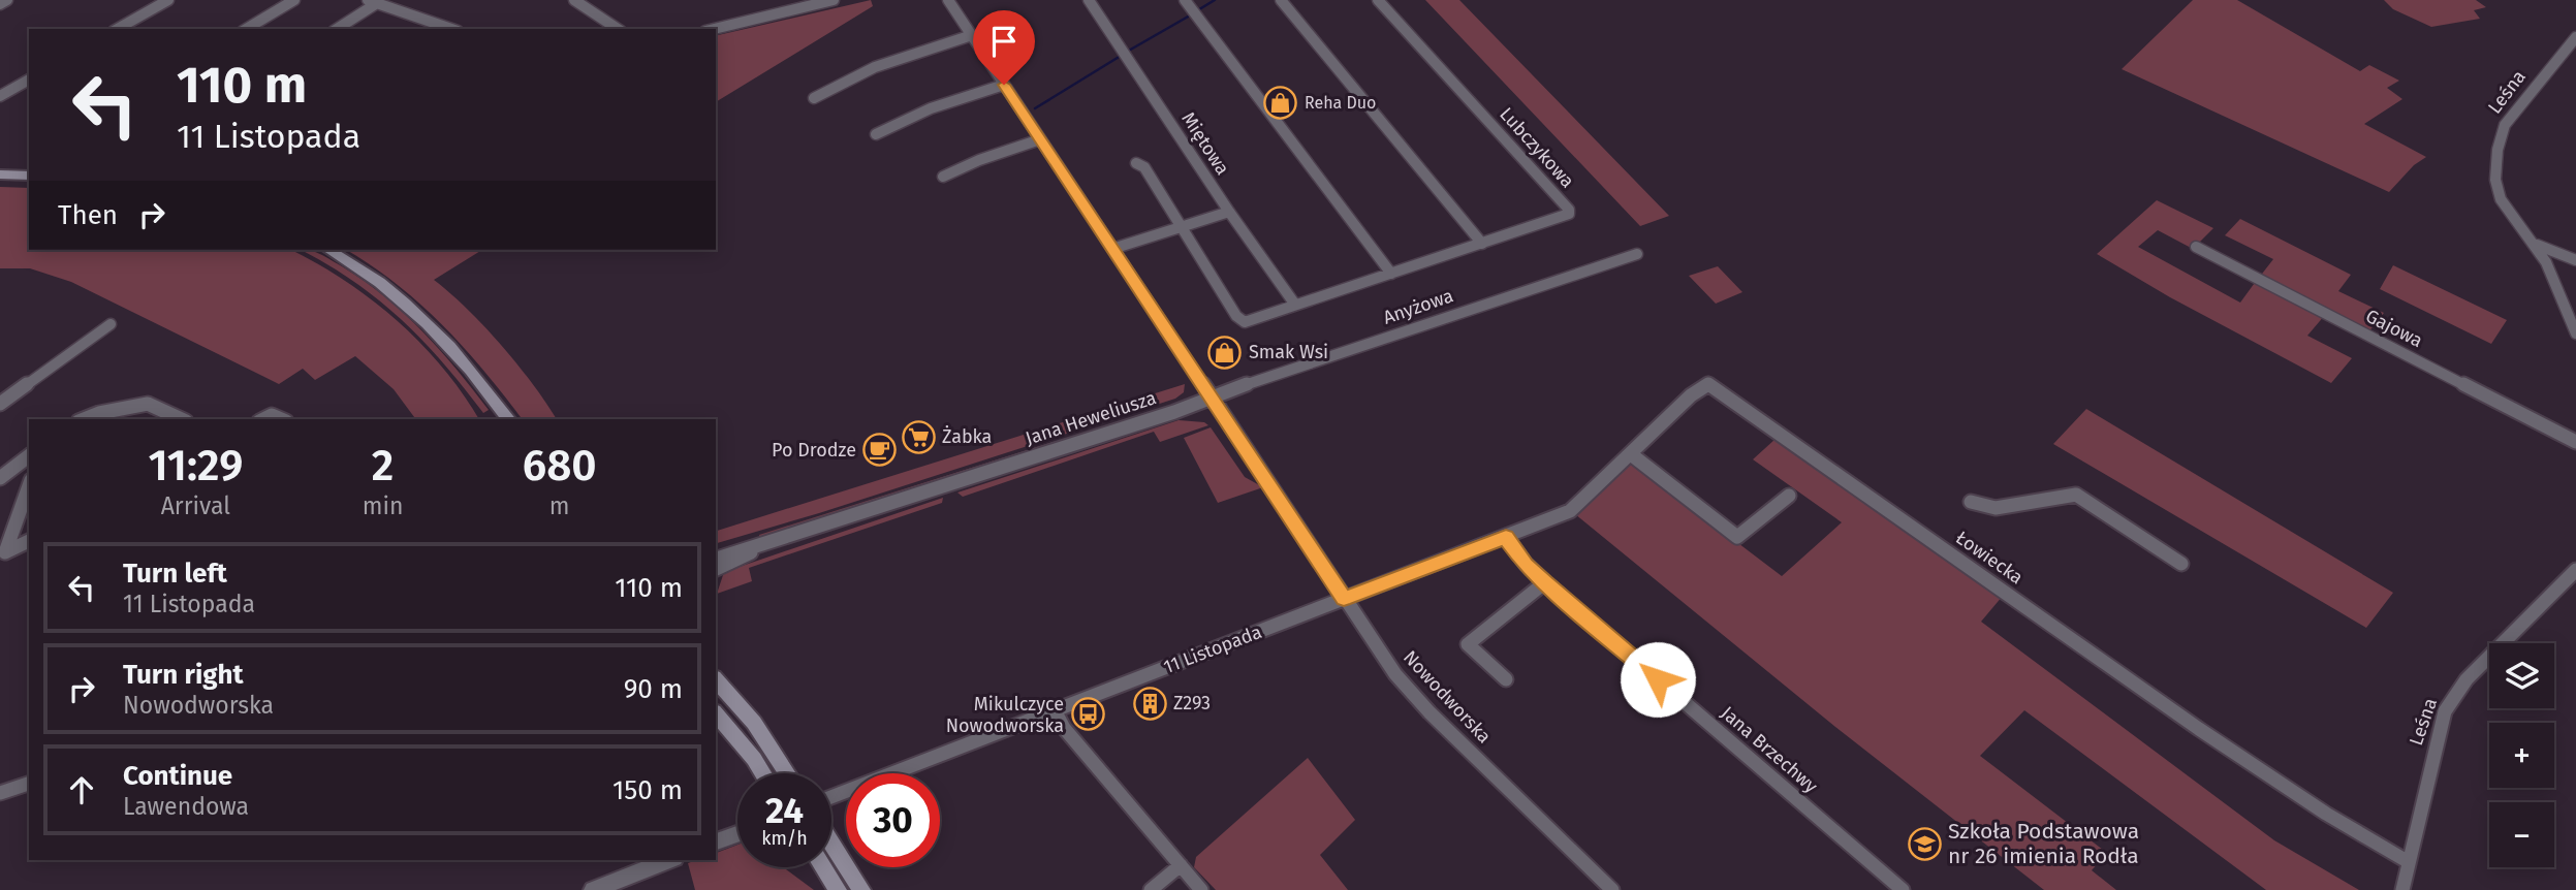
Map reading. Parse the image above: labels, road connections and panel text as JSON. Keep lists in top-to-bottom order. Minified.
{"streets":{"street":["Leśna","Miętowa","Lubczykowa","Anyżowa","Gajowa","Jana Heweliusza","Łowiecka","11 Listopada","Nowodworska","Jana Brzechwy"]},"crossings":[["Leśna","Łowiecka"],["Miętowa","Lubczykowa"],["Anyżowa","Jana Heweliusza"],["Anyżowa","Nowodworska"],["Jana Heweliusza","Nowodworska"],["Łowiecka","11 Listopada"],["11 Listopada","Nowodworska"],["11 Listopada","Jana Brzechwy"]],"places":{"shop":["Reha Duo","Smak Wsi"],"supermarket":["Żabka"],"cafe":["Po Drodze"],"building":["Z293"],"bus stop":["Mikulczyce Nowodworska"],"school or university":["Szkoła Podstawowa nr 26 imienia Rodła"]},"page":{"turn":["110 m","11 Listopada"],"then":"Then","eta":["11:29","Arrival","2","min","680","m"],"list":[{"name":"Turn left","note":"11 Listopada","value":"110 m"},{"name":"Turn right","note":"Nowodworska","value":"90 m"},{"name":"Continue","note":"Lawendowa","value":"150 m"}],"map_buttons":["+","−"],"speed":"24 km/h","limit":"30"}}
